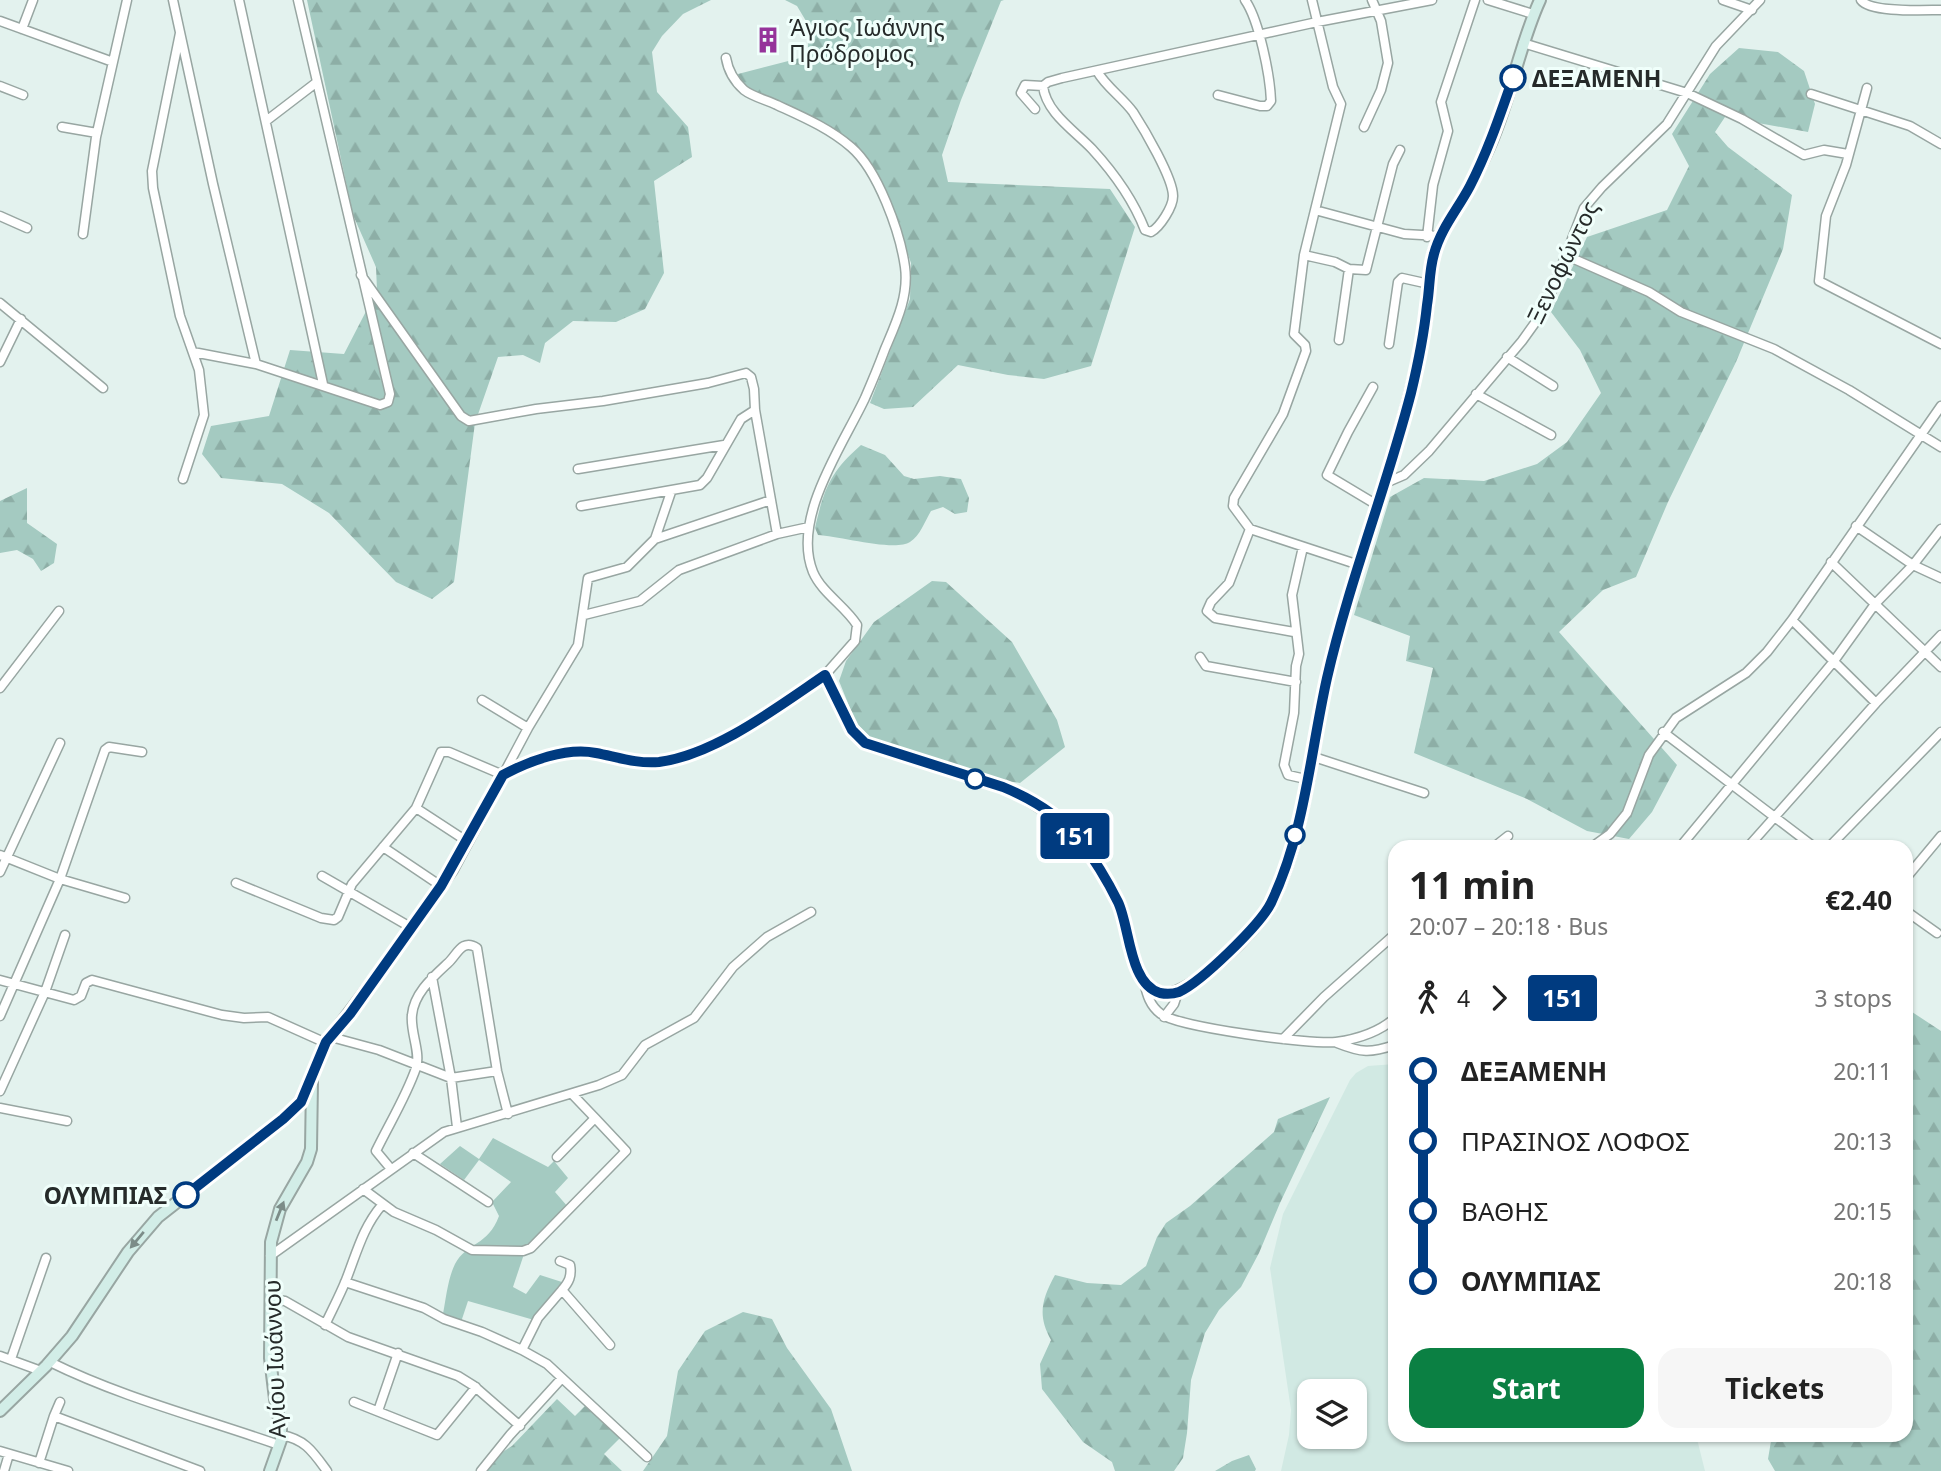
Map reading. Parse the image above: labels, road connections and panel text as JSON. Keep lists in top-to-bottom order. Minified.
{"streets":{"street":["Ξενοφώντος","Αγίου Ιωάννου"]},"places":{"building":["Άγιος Ιωάννης Πρόδρομος"],"other":["ΔΕΞΑΜΕΝΗ","ΟΛΥΜΠΙΑΣ"]},"lines":["bus line 151"],"page":{"on_map":"151","heading":["11 min","20:07 – 20:18 · Bus","€2.40"],"legs":["4","151","3 stops"],"list":[{"name":"ΔΕΞΑΜΕΝΗ","value":"20:11"},{"name":"ΠΡΑΣΙΝΟΣ ΛΟΦΟΣ","value":"20:13"},{"name":"ΒΑΘΗΣ","value":"20:15"},{"name":"ΟΛΥΜΠΙΑΣ","value":"20:18"}],"buttons":["Start","Tickets"]}}
